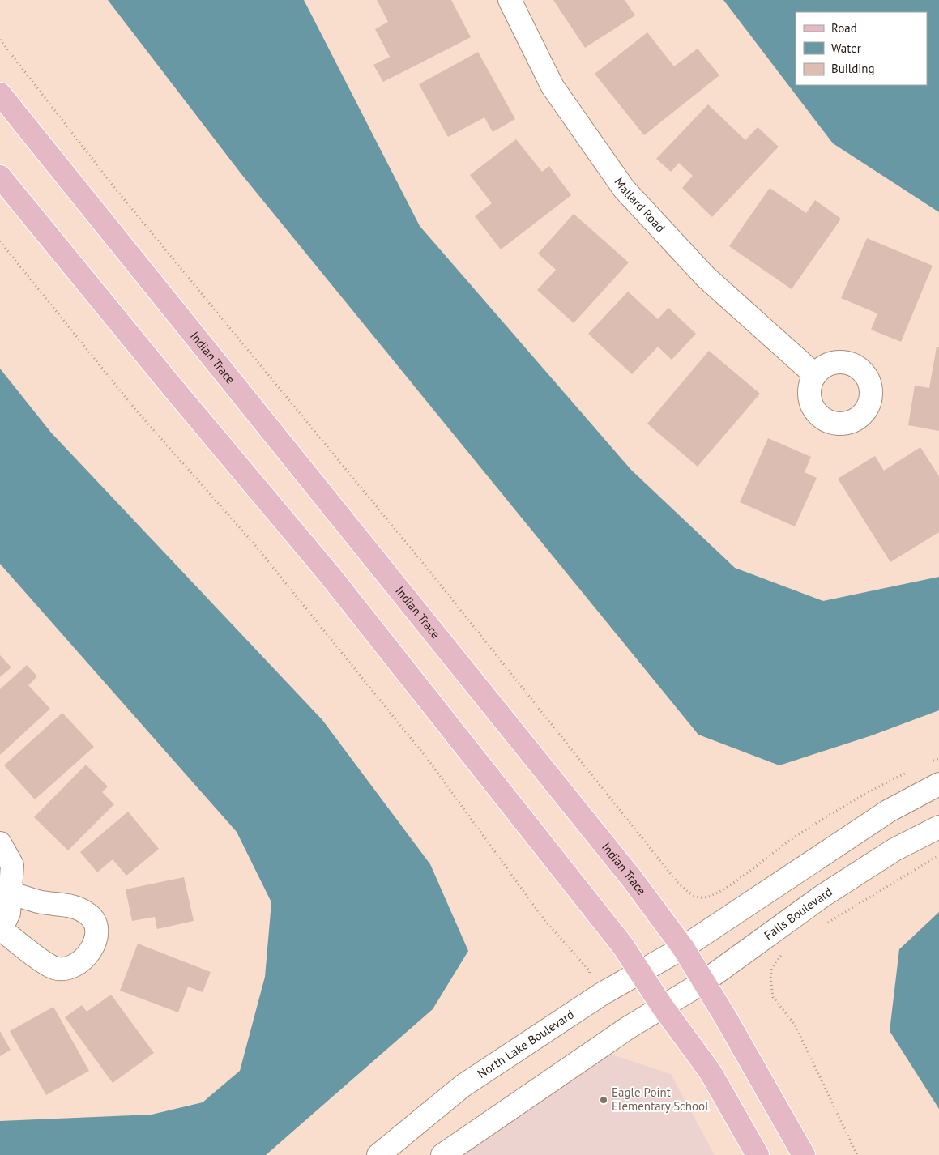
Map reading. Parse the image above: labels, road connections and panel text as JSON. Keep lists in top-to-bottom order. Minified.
{"streets":{"main road":["Indian Trace"],"street":["Mallard Road","Falls Boulevard","North Lake Boulevard"]},"crossings":[["Indian Trace","Falls Boulevard"],["Indian Trace","North Lake Boulevard"]],"places":["Eagle Point Elementary School"],"legend":["Road","Water","Building"]}
